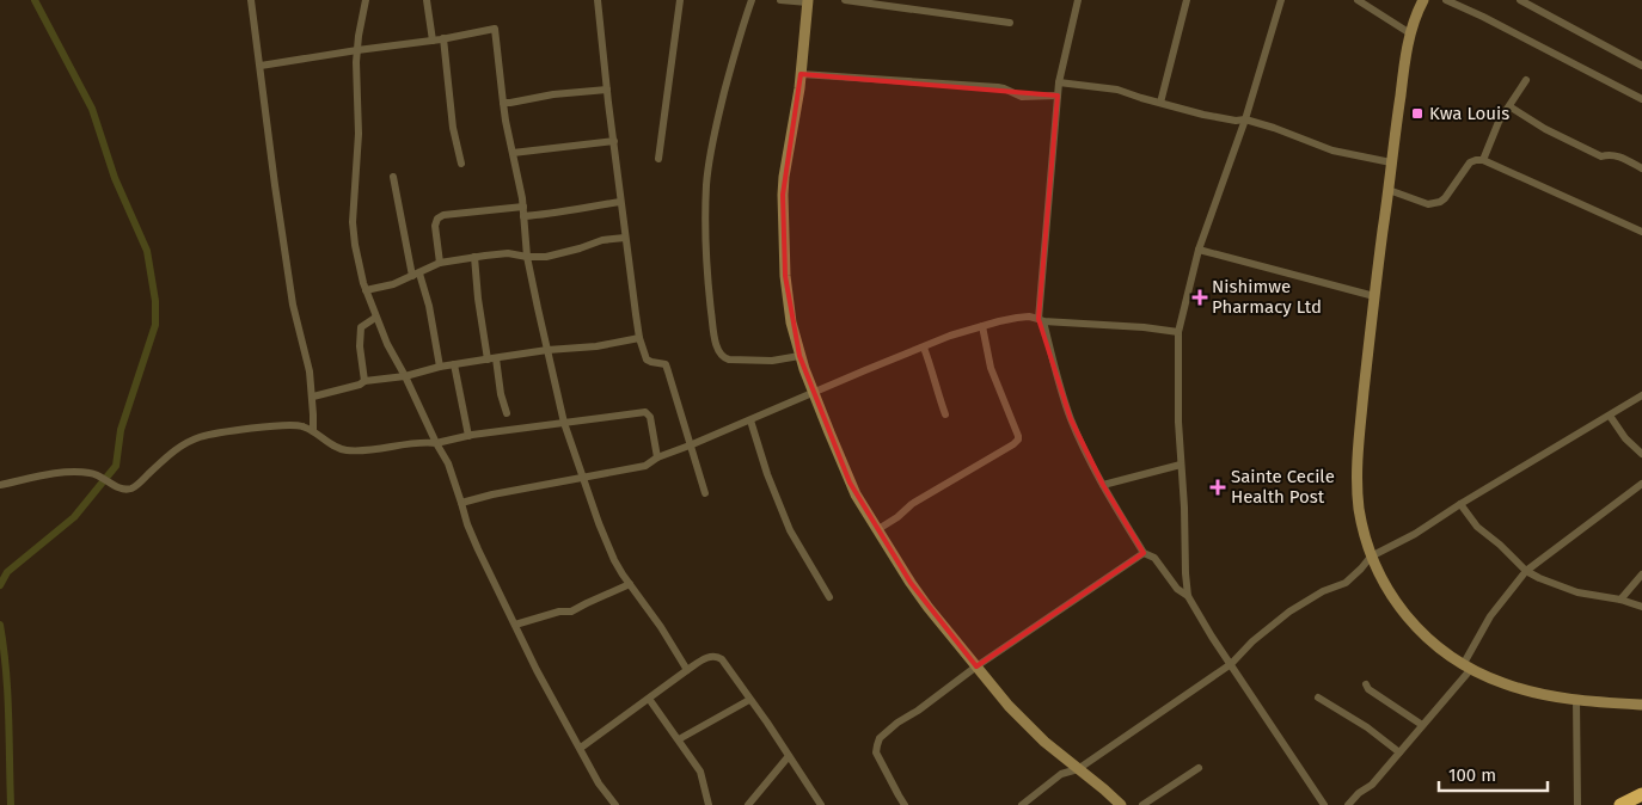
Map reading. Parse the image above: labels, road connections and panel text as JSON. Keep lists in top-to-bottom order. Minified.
{"places":{"transit":["Kwa Louis"],"health":["Nishimwe Pharmacy Ltd","Sainte Cecile Health Post"]},"scale_bar":"100 m"}
